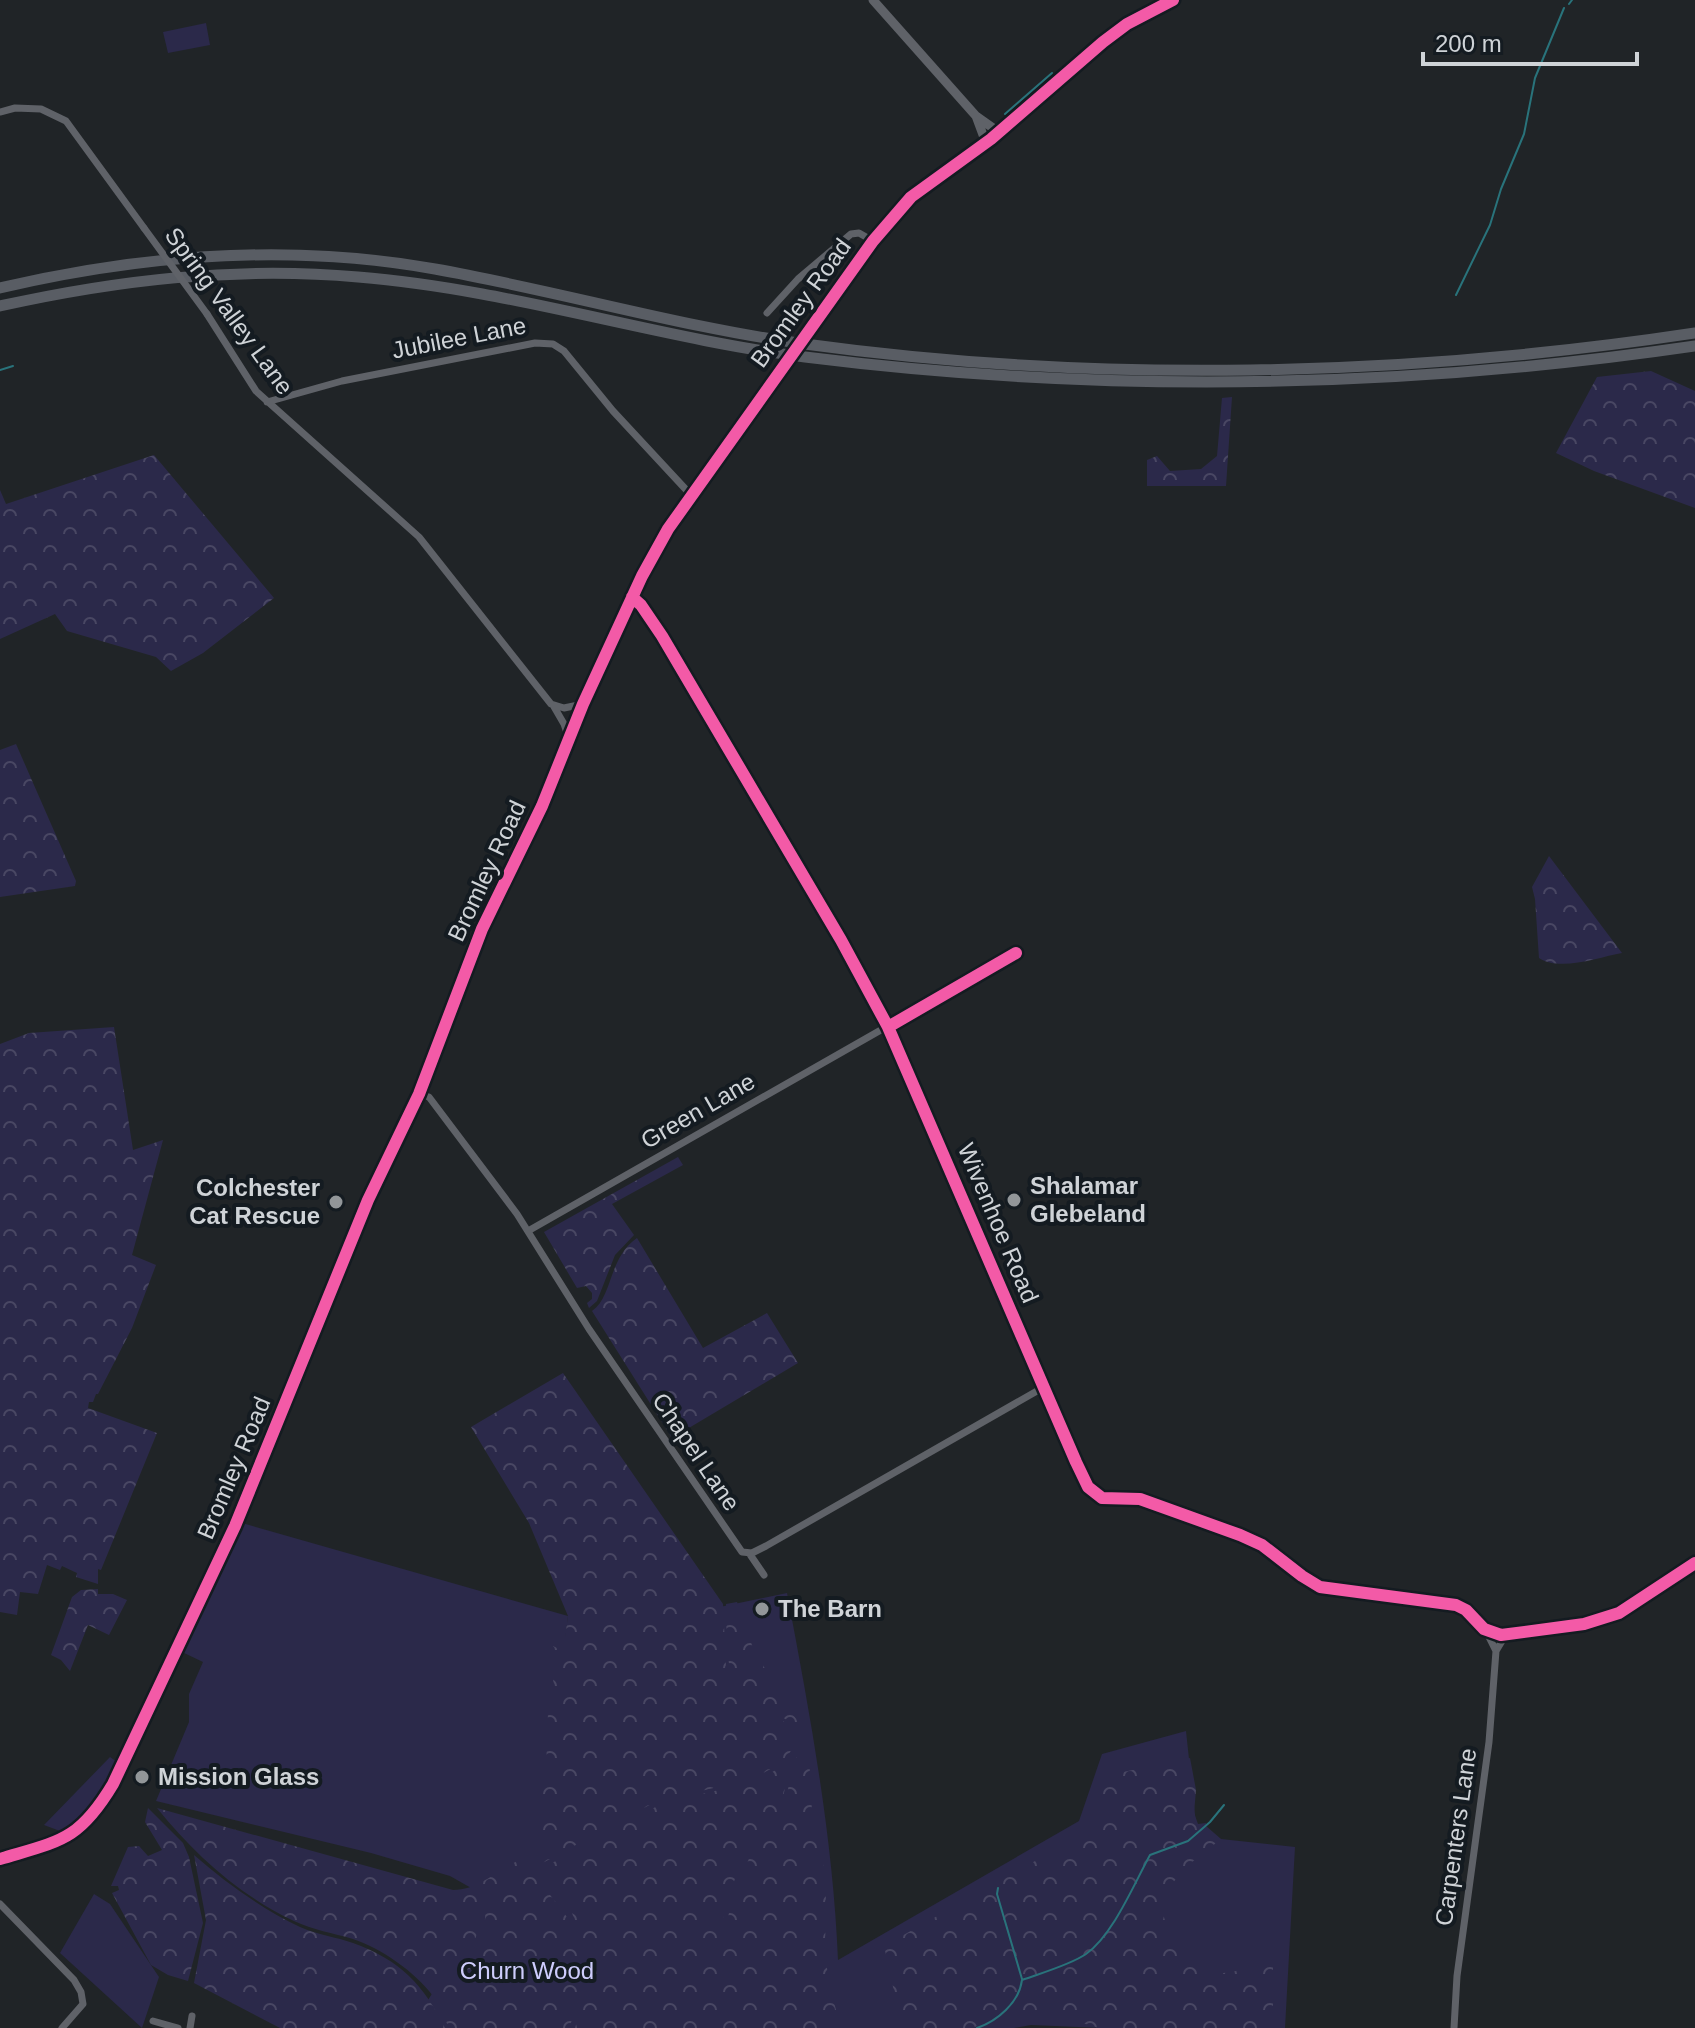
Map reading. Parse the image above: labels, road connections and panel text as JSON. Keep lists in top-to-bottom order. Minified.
{"streets":{"street":["Bromley Road","Spring Valley Lane","Jubilee Lane","Green Lane","Wivenhoe Road","Chapel Lane","Carpenters Lane"]},"crossings":[["Bromley Road","Spring Valley Lane"],["Bromley Road","Jubilee Lane"],["Bromley Road","Wivenhoe Road"],["Bromley Road","Chapel Lane"],["Spring Valley Lane","Jubilee Lane"],["Green Lane","Wivenhoe Road"],["Green Lane","Chapel Lane"]],"parks":["Churn Wood"],"places":["Shalamar Glebeland","Colchester Cat Rescue","The Barn","Mission Glass"],"scale_bar":"200 m"}
